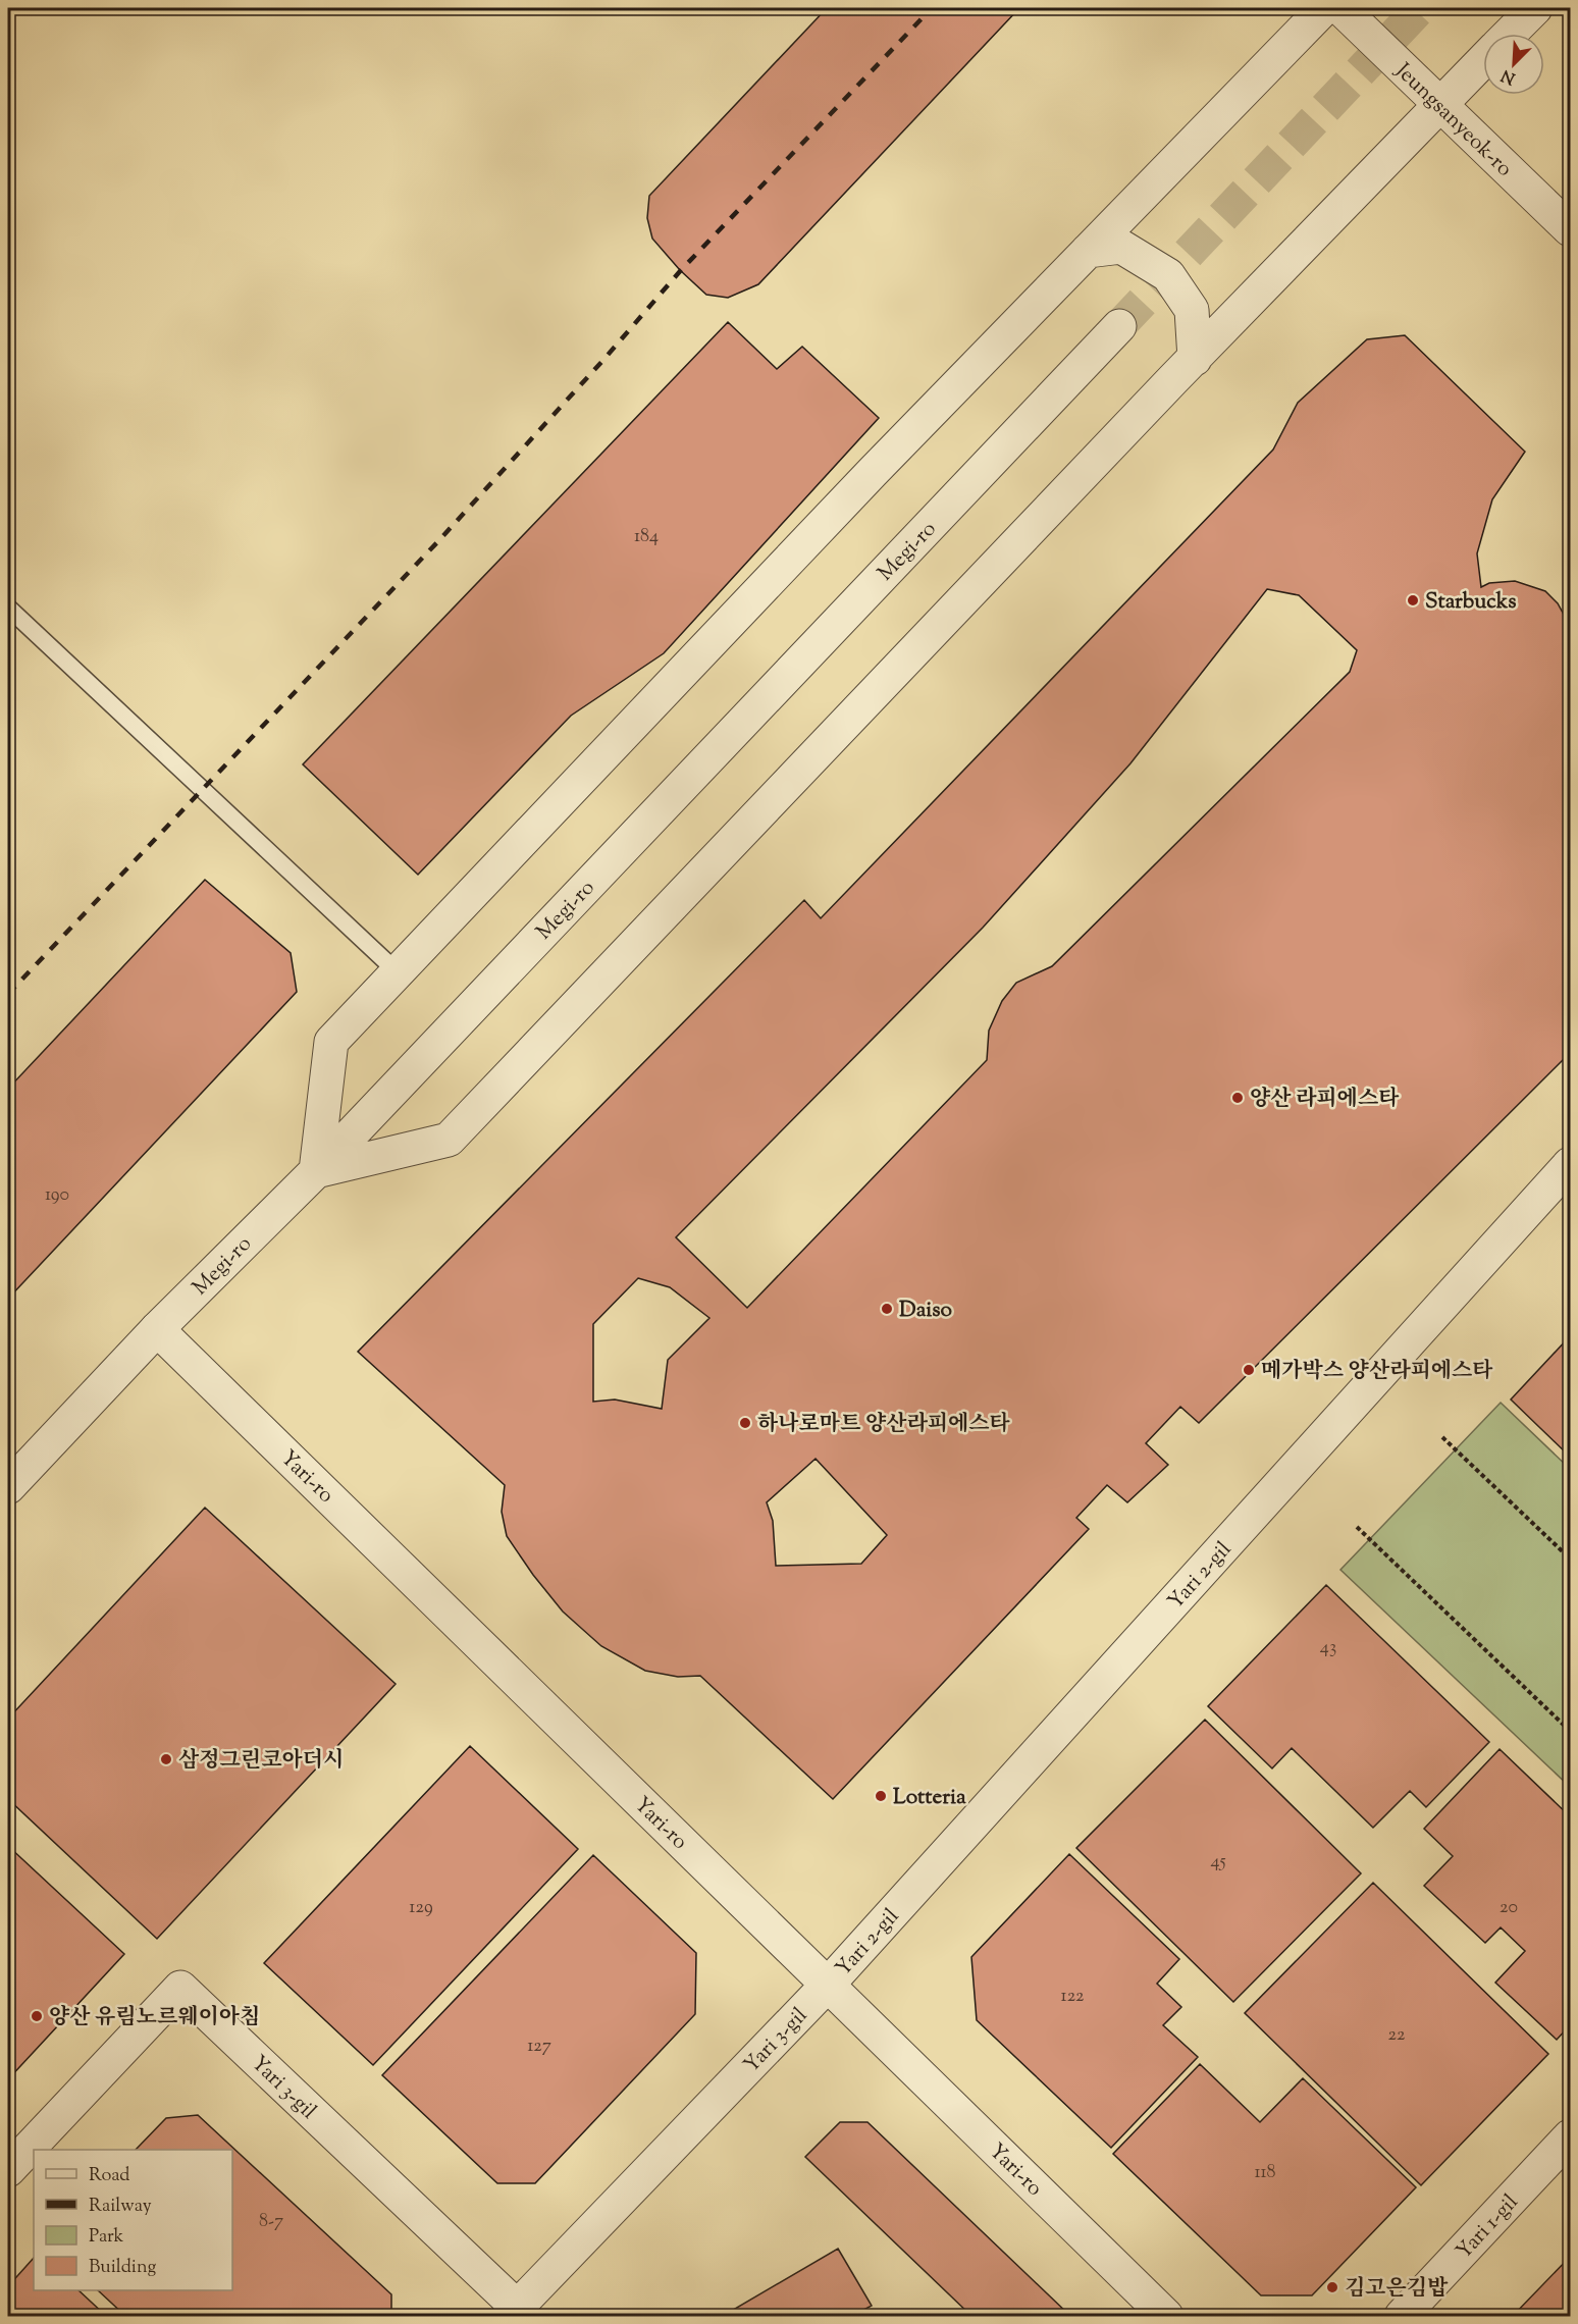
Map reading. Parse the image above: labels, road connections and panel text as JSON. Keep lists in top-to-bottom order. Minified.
{"streets":{"street":["Jeungsanyeok-ro","Megi-ro","Yari-ro","Yari 2-gil","Yari 3-gil","Yari 1-gil"]},"crossings":[["Megi-ro","Yari-ro"],["Yari-ro","Yari 2-gil"],["Yari-ro","Yari 3-gil"],["Yari 2-gil","Yari 3-gil"]],"places":["Starbucks","양산 라피에스타","Daiso","메가박스 양산라피에스타","하나로마트 양산라피에스타","삼정그린코아더시","Lotteria","양산 유림노르웨이아침","김고은김밥"],"house_numbers":["184","190","43","45","129","20","122","22","127","118","8-7"],"legend":["Road","Railway","Park","Building"],"north":"bottom left"}
